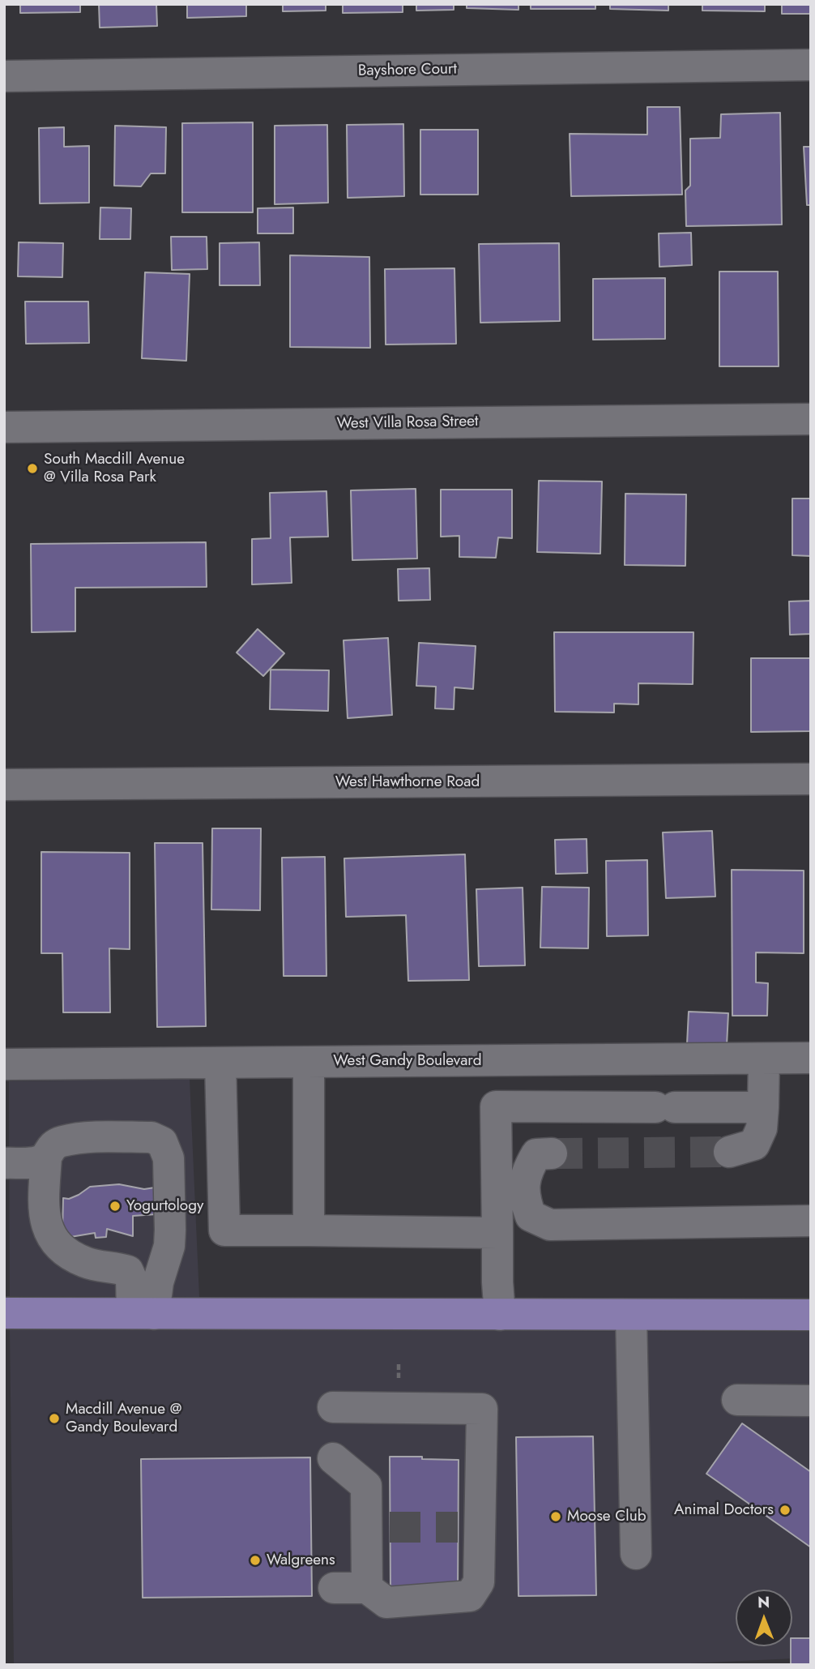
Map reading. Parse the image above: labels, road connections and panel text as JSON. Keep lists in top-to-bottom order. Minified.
{"streets":{"street":["Bayshore Court","West Villa Rosa Street","West Hawthorne Road","West Gandy Boulevard"]},"places":["South Macdill Avenue @ Villa Rosa Park","Yogurtology","Macdill Avenue @ Gandy Boulevard","Animal Doctors","Moose Club","Walgreens"],"north":"top"}
